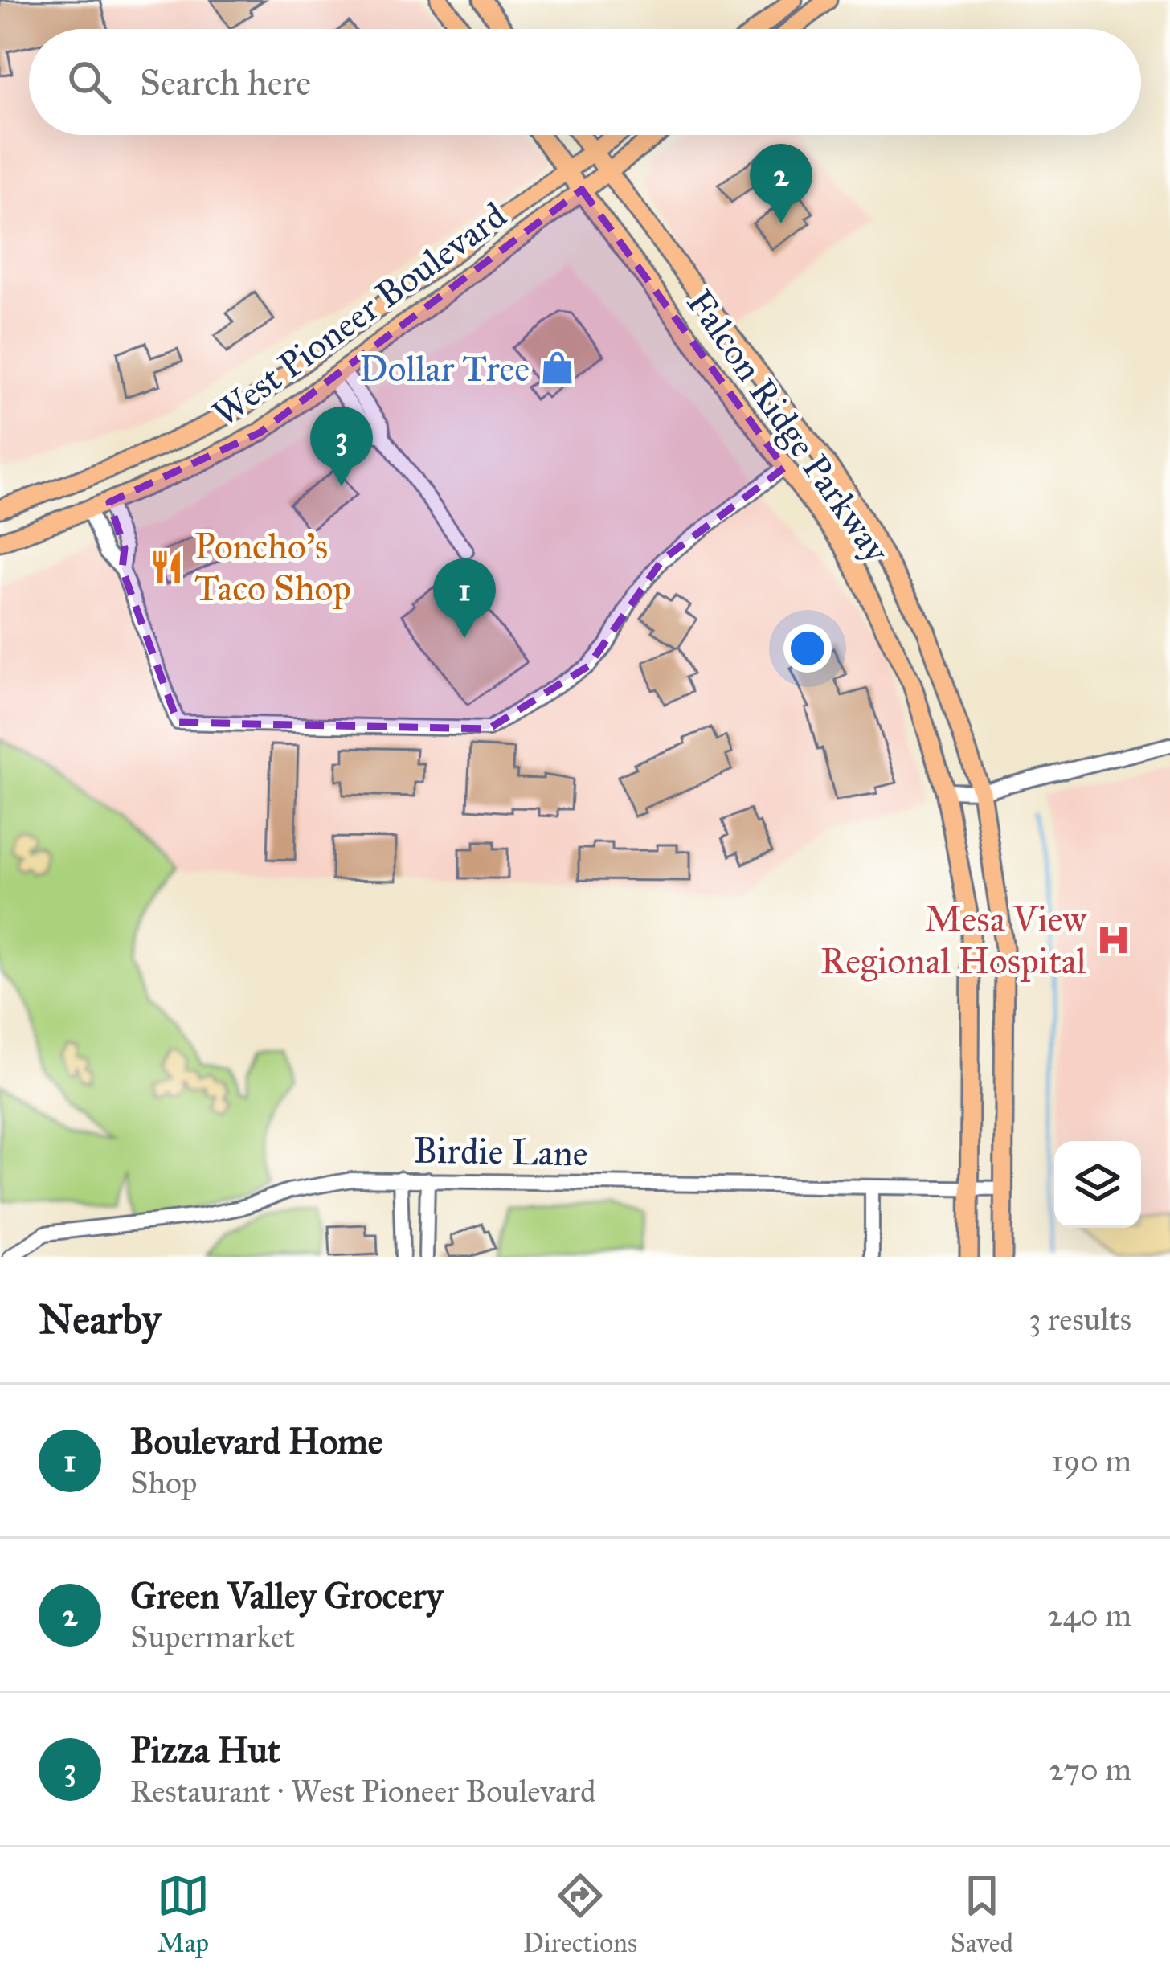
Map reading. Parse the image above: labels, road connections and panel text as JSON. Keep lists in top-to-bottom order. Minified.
{"streets":{"main road":["West Pioneer Boulevard","Falcon Ridge Parkway"],"street":["Birdie Lane"]},"crossings":[["West Pioneer Boulevard","Falcon Ridge Parkway"],["Falcon Ridge Parkway","Birdie Lane"]],"places":{"shop":["Dollar Tree"],"restaurant":["Poncho’s Taco Shop"],"hospital":["Mesa View Regional Hospital"]},"page":{"search":"Search here","pins":["2","3","1"],"heading":["Nearby","3 results"],"list":[{"mark":"1","name":"Boulevard Home","note":"Shop","value":"190 m"},{"mark":"2","name":"Green Valley Grocery","note":"Supermarket","value":"240 m"},{"mark":"3","name":"Pizza Hut","note":"Restaurant · West Pioneer Boulevard","value":"270 m"}],"nav":["Map","Directions","Saved"]}}
